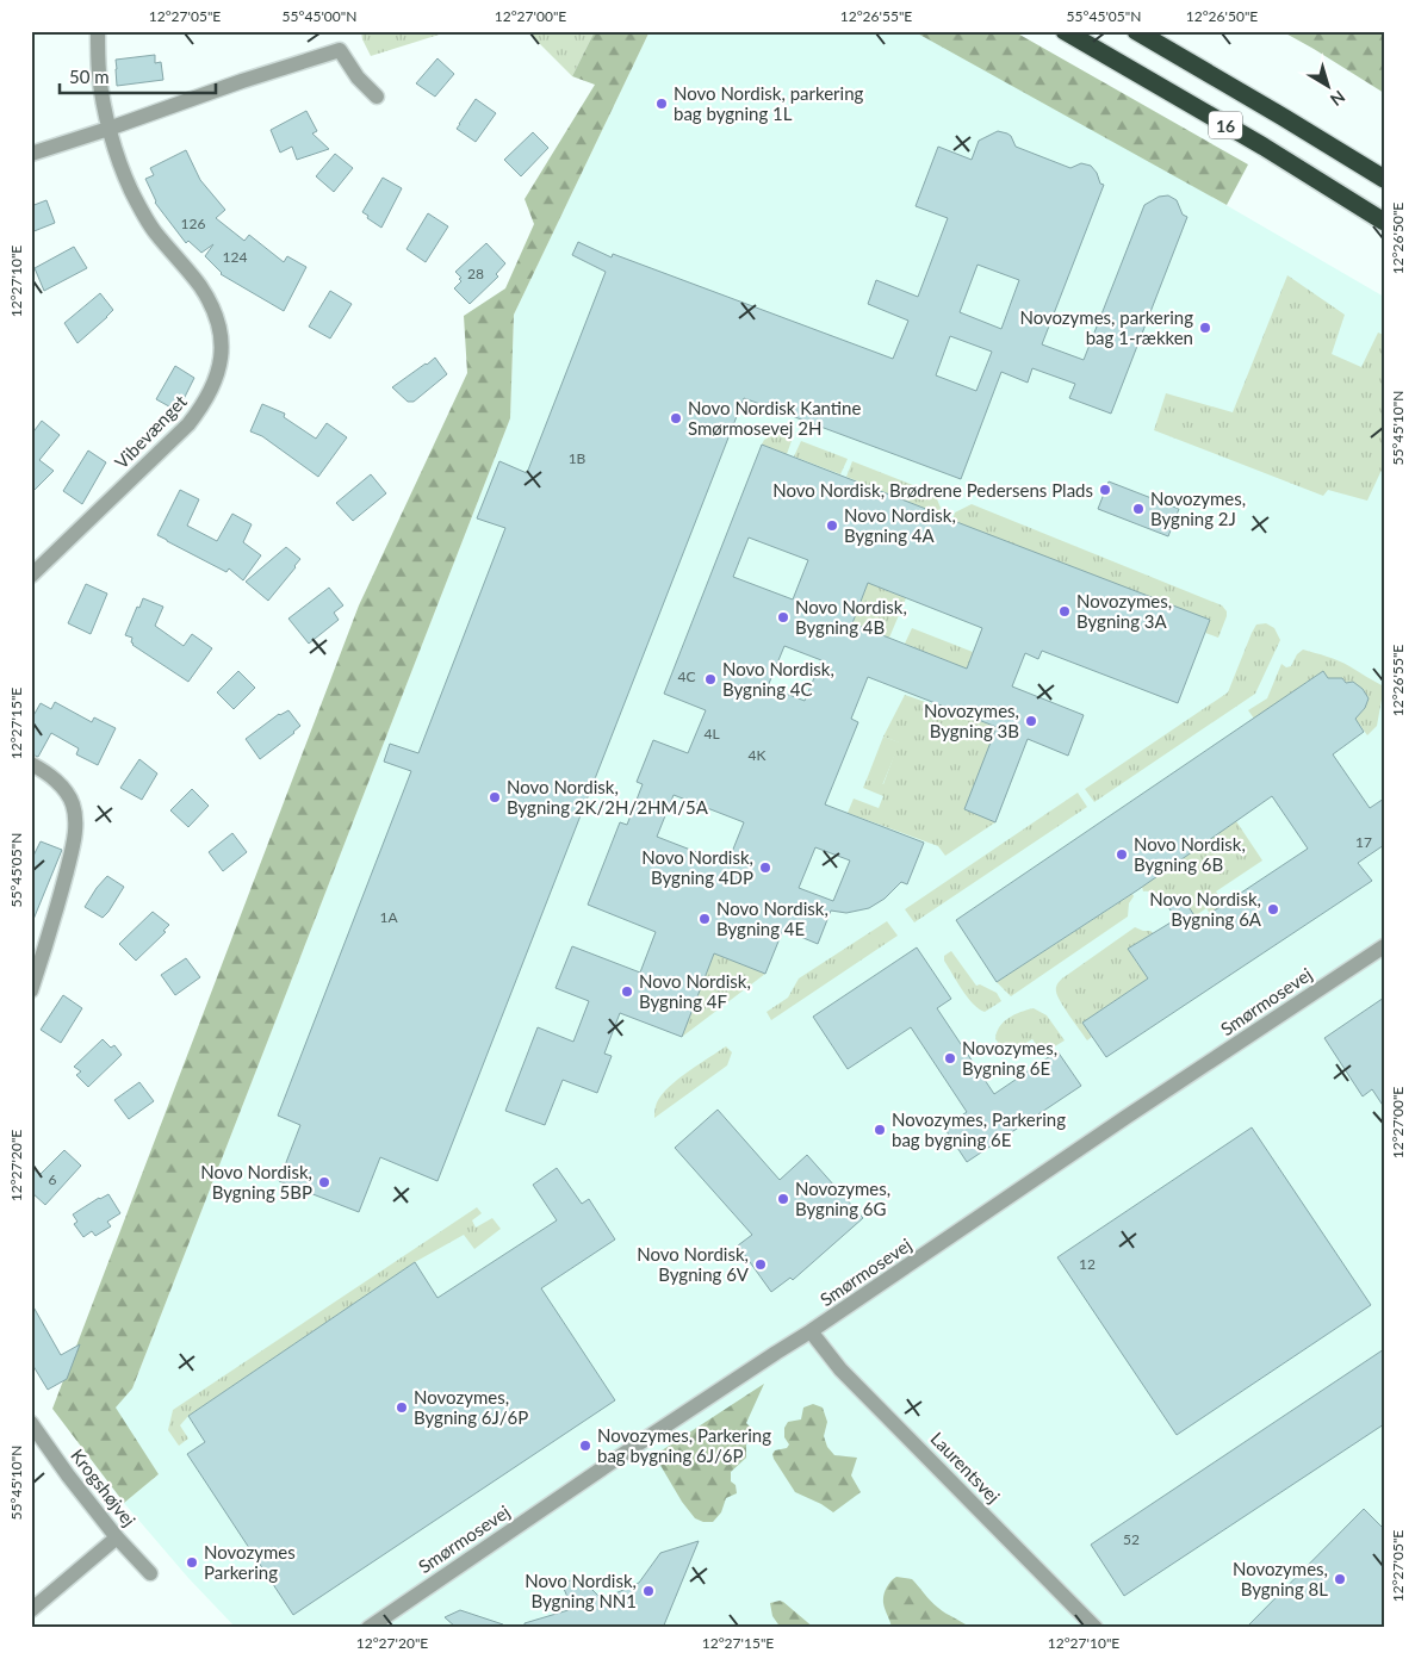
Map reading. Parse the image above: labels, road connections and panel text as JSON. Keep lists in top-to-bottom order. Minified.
{"streets":{"highway":["16"],"street":["Vibevænget","Smørmosevej","Laurentsvej","Krogshøjvej"]},"crossings":[["Smørmosevej","Laurentsvej"]],"places":["Novo Nordisk, parkering bag bygning 1L","Novozymes, parkering bag 1-rækken","Novo Nordisk Kantine Smørmosevej 2H","Novo Nordisk, Brødrene Pedersens Plads","Novozymes, Bygning 2J","Novo Nordisk, Bygning 4A","Novozymes, Bygning 3A","Novo Nordisk, Bygning 4B","Novo Nordisk, Bygning 4C","Novozymes, Bygning 3B","Novo Nordisk, Bygning 2K/2H/2HM/5A","Novo Nordisk, Bygning 6B","Novo Nordisk, Bygning 4DP","Novo Nordisk, Bygning 6A","Novo Nordisk, Bygning 4E","Novo Nordisk, Bygning 4F","Novozymes, Bygning 6E","Novozymes, Parkering bag bygning 6E","Novo Nordisk, Bygning 5BP","Novozymes, Bygning 6G","Novo Nordisk, Bygning 6V","Novozymes, Bygning 6J/6P","Novozymes, Parkering bag bygning 6J/6P","Novozymes Parkering","Novozymes, Bygning 8L","Novo Nordisk, Bygning NN1"],"house_numbers":["126","124","28","1B","4C","4L","4K","17","1A","6","12","52"],"scale_bar":"50 m","north":"bottom right","coordinates":["12°27'05\"E","55°45'00\"N","12°27'00\"E","12°26'55\"E","55°45'05\"N","12°26'50\"E","12°27'10\"E","55°45'10\"N","12°27'15\"E","12°27'20\"E"]}
